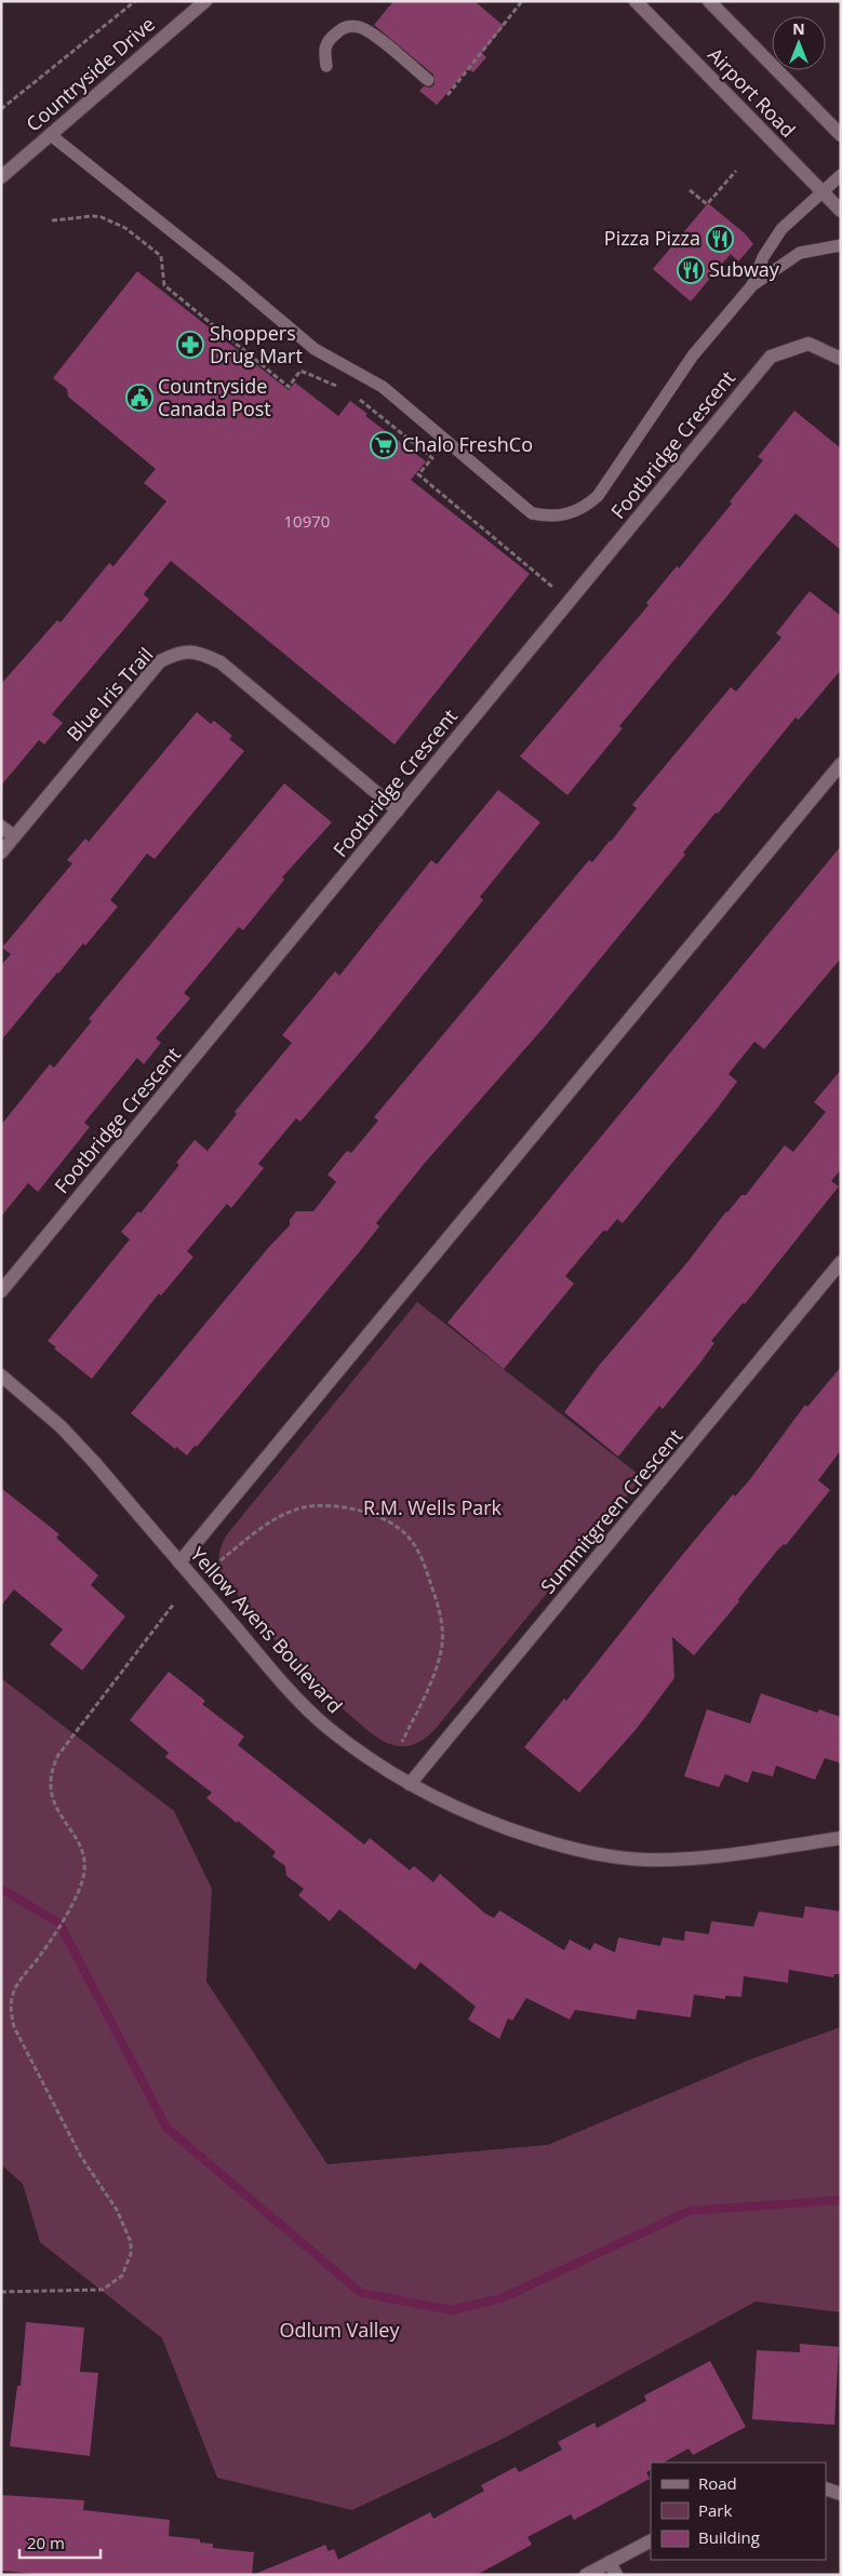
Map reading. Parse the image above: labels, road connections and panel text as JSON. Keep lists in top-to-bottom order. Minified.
{"streets":{"street":["Countryside Drive","Airport Road","Footbridge Crescent","Blue Iris Trail","Summitgreen Crescent","Yellow Avens Boulevard"]},"crossings":[["Footbridge Crescent","Blue Iris Trail"],["Summitgreen Crescent","Yellow Avens Boulevard"]],"parks":["R.M. Wells Park","Odlum Valley"],"places":{"restaurant":["Pizza Pizza","Subway"],"pharmacy":["Shoppers Drug Mart"],"public building":["Countryside Canada Post"],"supermarket":["Chalo FreshCo"]},"house_numbers":["10970"],"legend":["Road","Park","Building"],"scale_bar":"20 m","north":"top"}
